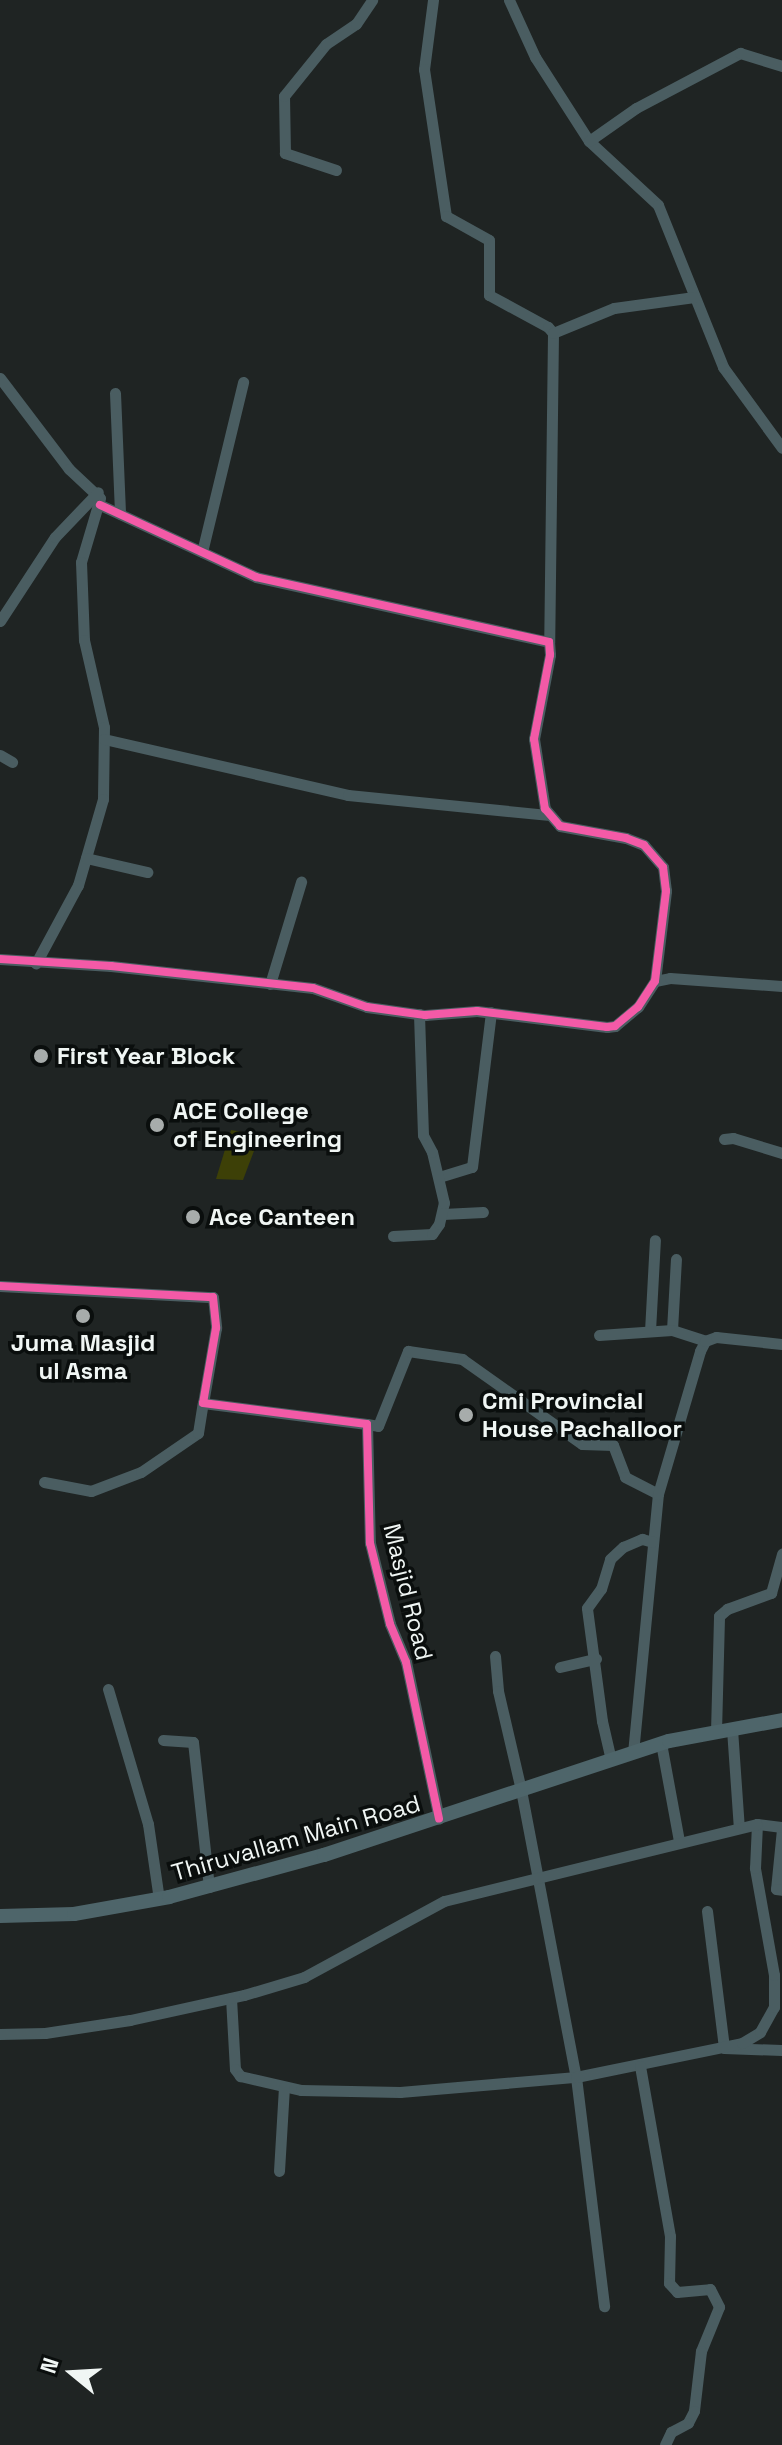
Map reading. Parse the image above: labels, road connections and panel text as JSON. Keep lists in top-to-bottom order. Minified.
{"streets":{"main road":["Thiruvallam Main Road"],"street":["Masjid Road"]},"crossings":[["Masjid Road","Thiruvallam Main Road"]],"places":["First Year Block","ACE College of Engineering","Ace Canteen","Juma Masjid ul Asma","Cmi Provincial House Pachalloor"],"north":"left"}
